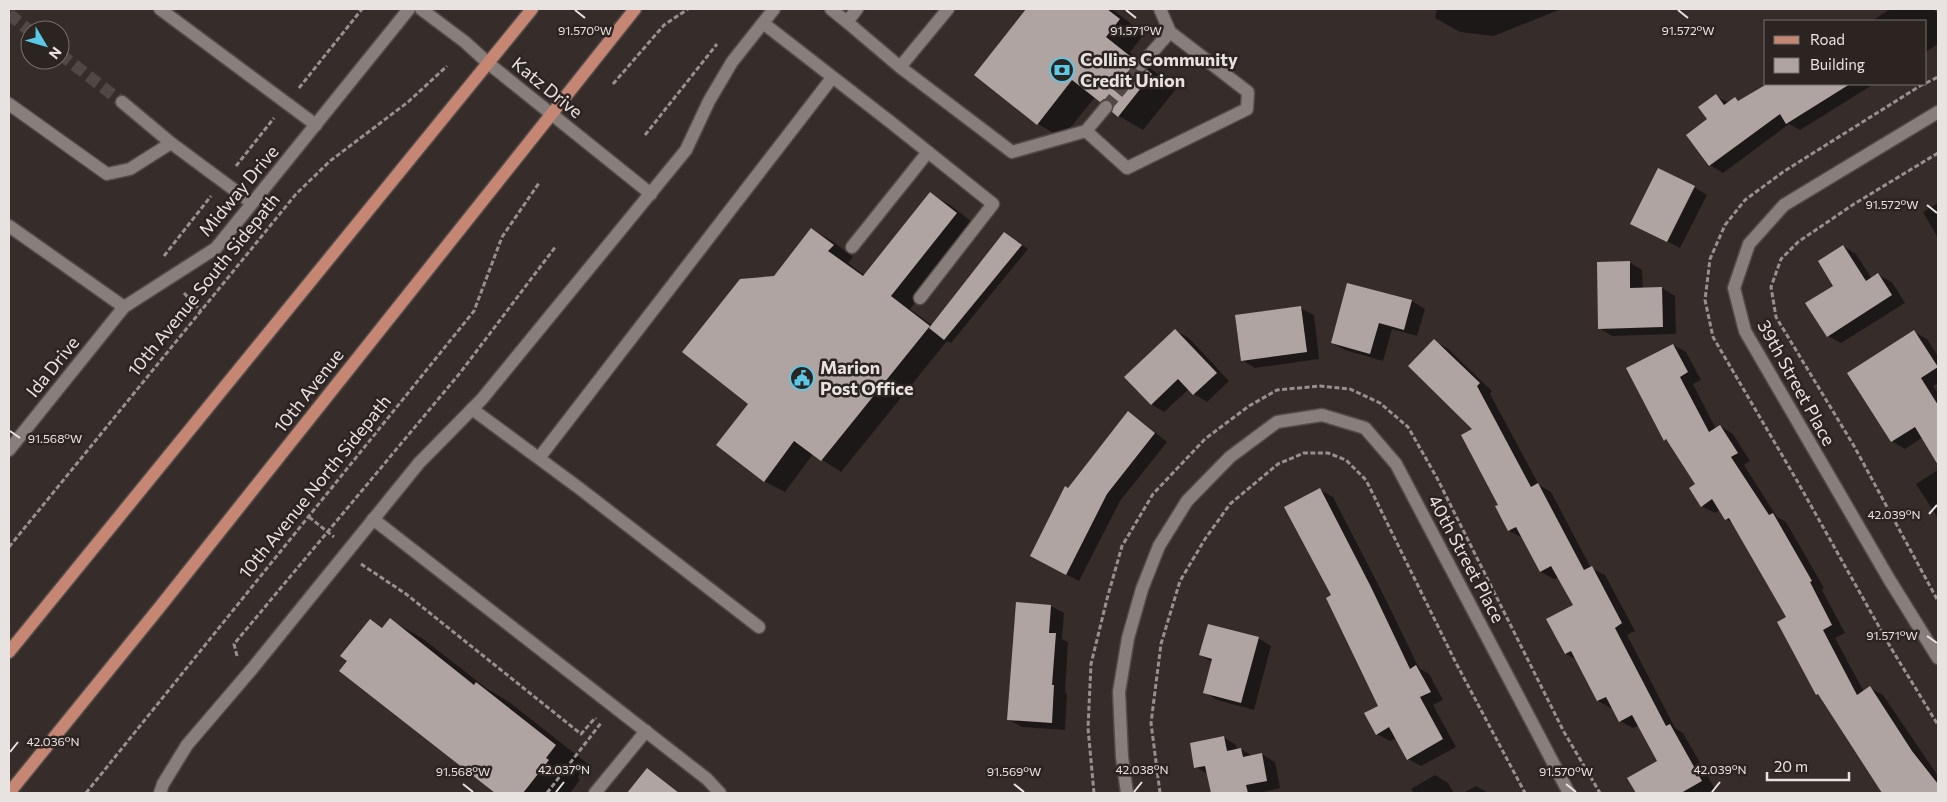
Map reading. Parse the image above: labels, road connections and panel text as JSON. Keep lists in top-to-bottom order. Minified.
{"streets":{"main road":["10th Avenue"],"street":["Katz Drive","Midway Drive","Ida Drive","39th Street Place","40th Street Place"],"path":["10th Avenue South Sidepath","10th Avenue North Sidepath"]},"crossings":[["Katz Drive","10th Avenue"],["Midway Drive","Ida Drive"]],"places":{"bank":["Collins Community Credit Union"],"public building":["Marion Post Office"]},"legend":["Road","Building"],"scale_bar":"20 m","north":"bottom right","coordinates":["91.570°W","91.571°W","91.572°W","91.568°W","42.039°N","42.036°N","42.037°N","42.038°N","91.569°W"]}
